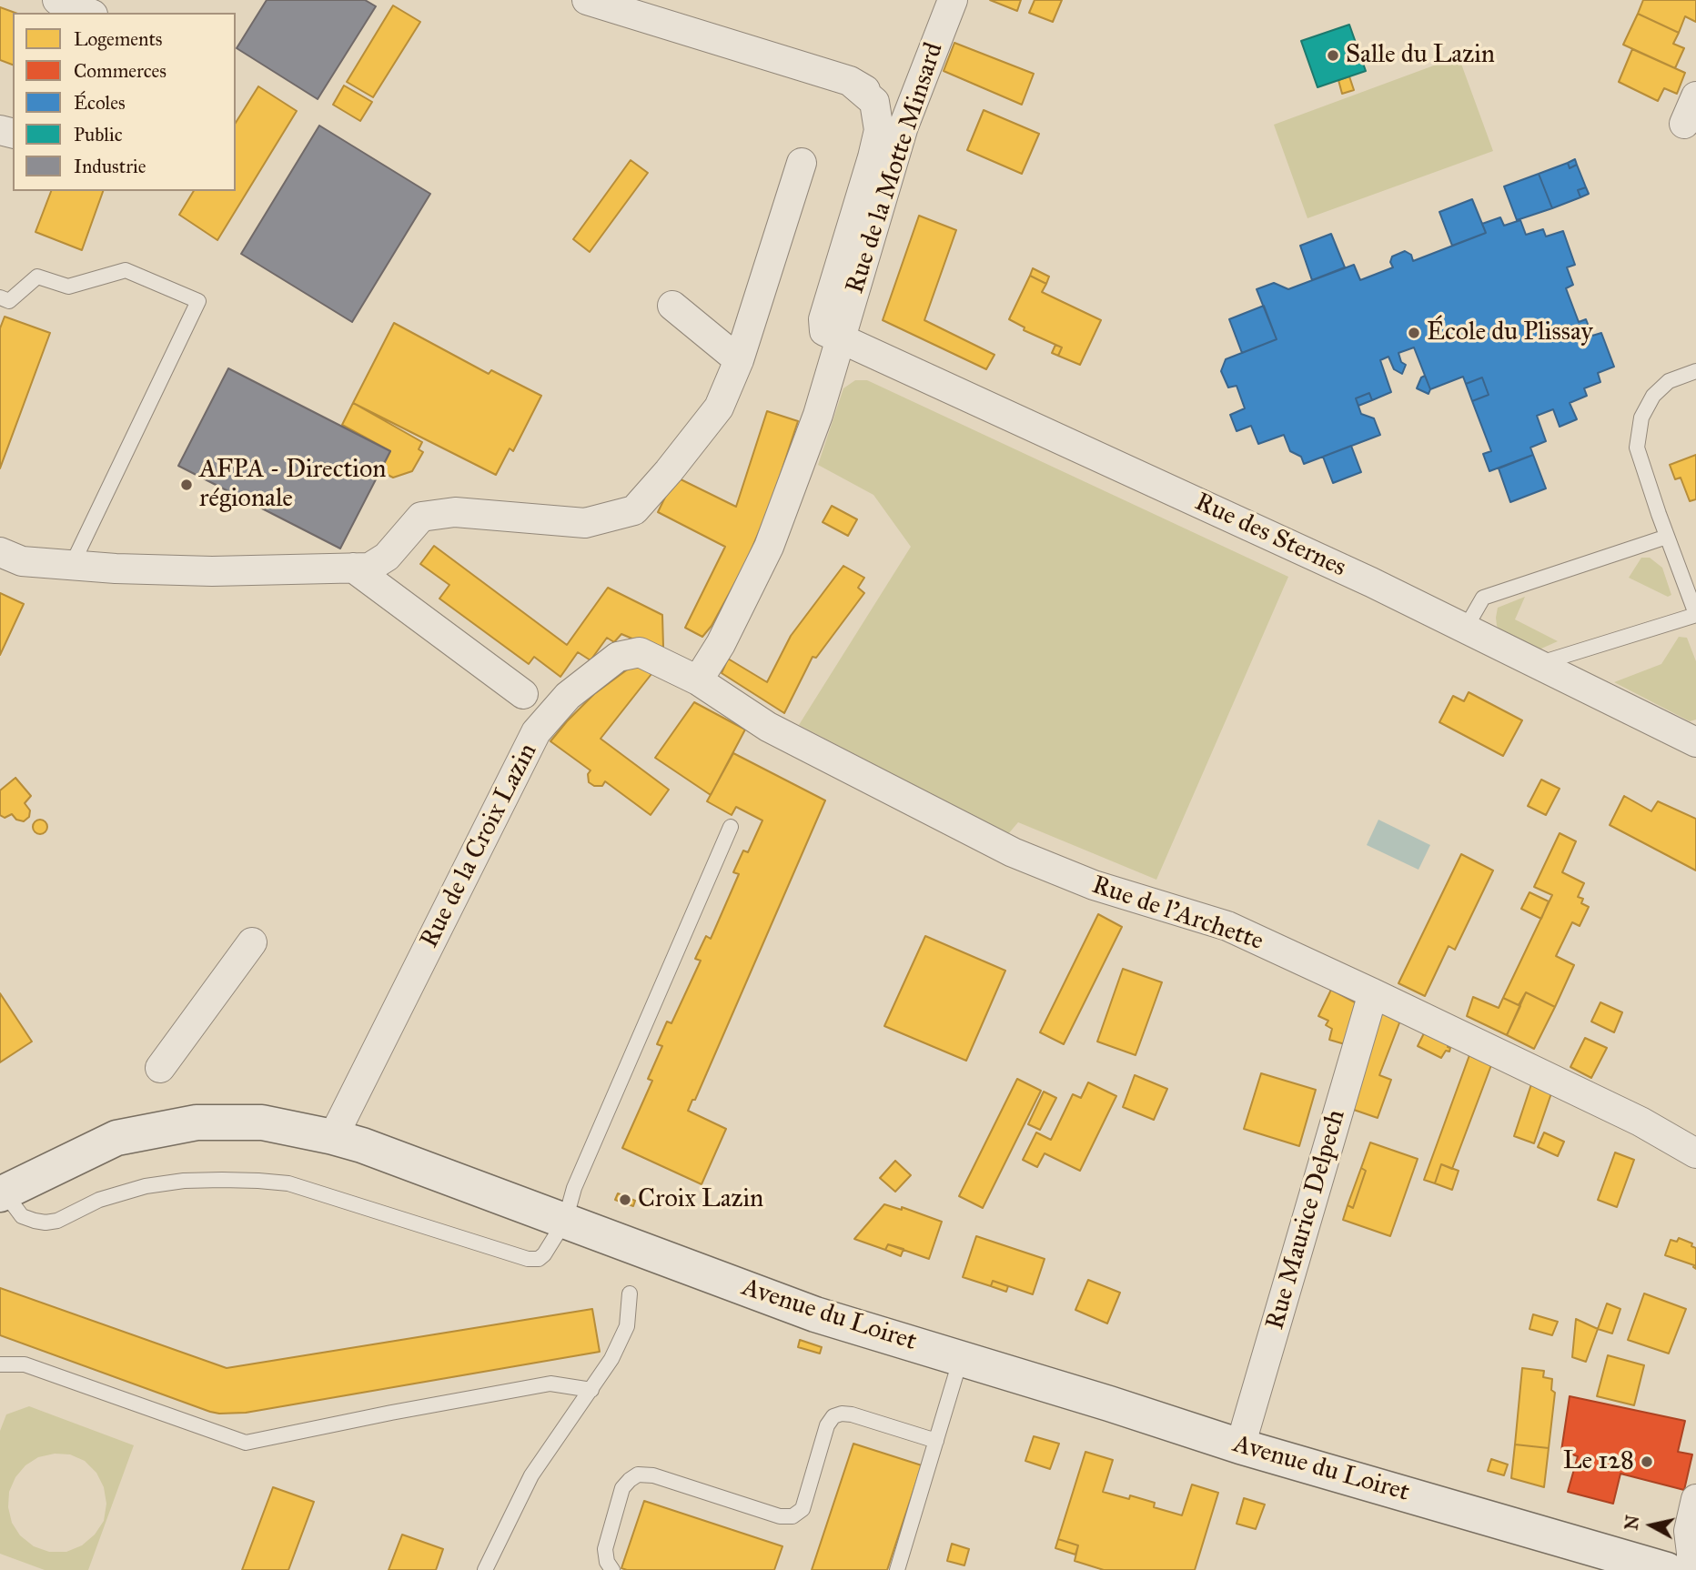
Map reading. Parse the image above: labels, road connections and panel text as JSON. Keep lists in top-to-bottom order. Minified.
{"streets":{"main road":["Avenue du Loiret"],"street":["Rue de la Motte Minsard","Rue des Sternes","Rue de la Croix Lazin","Rue de l'Archette","Rue Maurice Delpech"]},"crossings":[["Rue de la Motte Minsard","Rue des Sternes"],["Rue de la Motte Minsard","Rue de la Croix Lazin"],["Rue de la Motte Minsard","Rue de l'Archette"],["Rue de la Croix Lazin","Rue de l'Archette"],["Rue de la Croix Lazin","Avenue du Loiret"],["Rue de l'Archette","Rue Maurice Delpech"],["Rue Maurice Delpech","Avenue du Loiret"]],"places":["Salle du Lazin","École du Plissay","AFPA - Direction régionale","Croix Lazin","Le 128"],"legend":["Logements","Commerces","Écoles","Public","Industrie"],"north":"left"}
